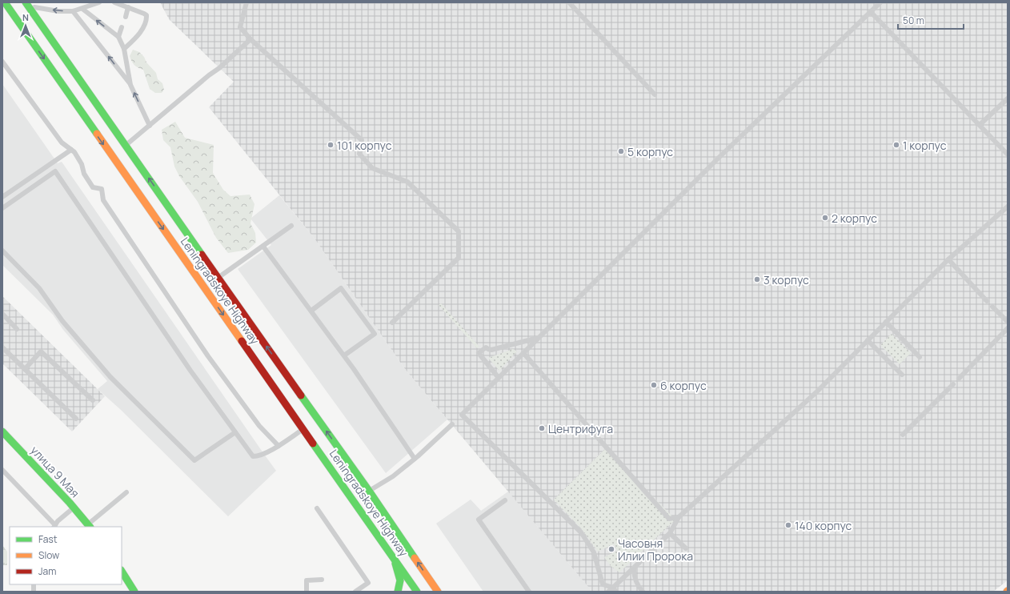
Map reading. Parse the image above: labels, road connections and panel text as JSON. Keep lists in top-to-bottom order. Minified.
{"streets":{"main road":["Leningradskoye Highway","улица 9 Мая"]},"places":["101 корпус","1 корпус","5 корпус","2 корпус","3 корпус","6 корпус","Центрифуга","140 корпус","Часовня Илии Пророка"],"legend":["Fast","Slow","Jam"],"scale_bar":"50 m","north":"top"}
